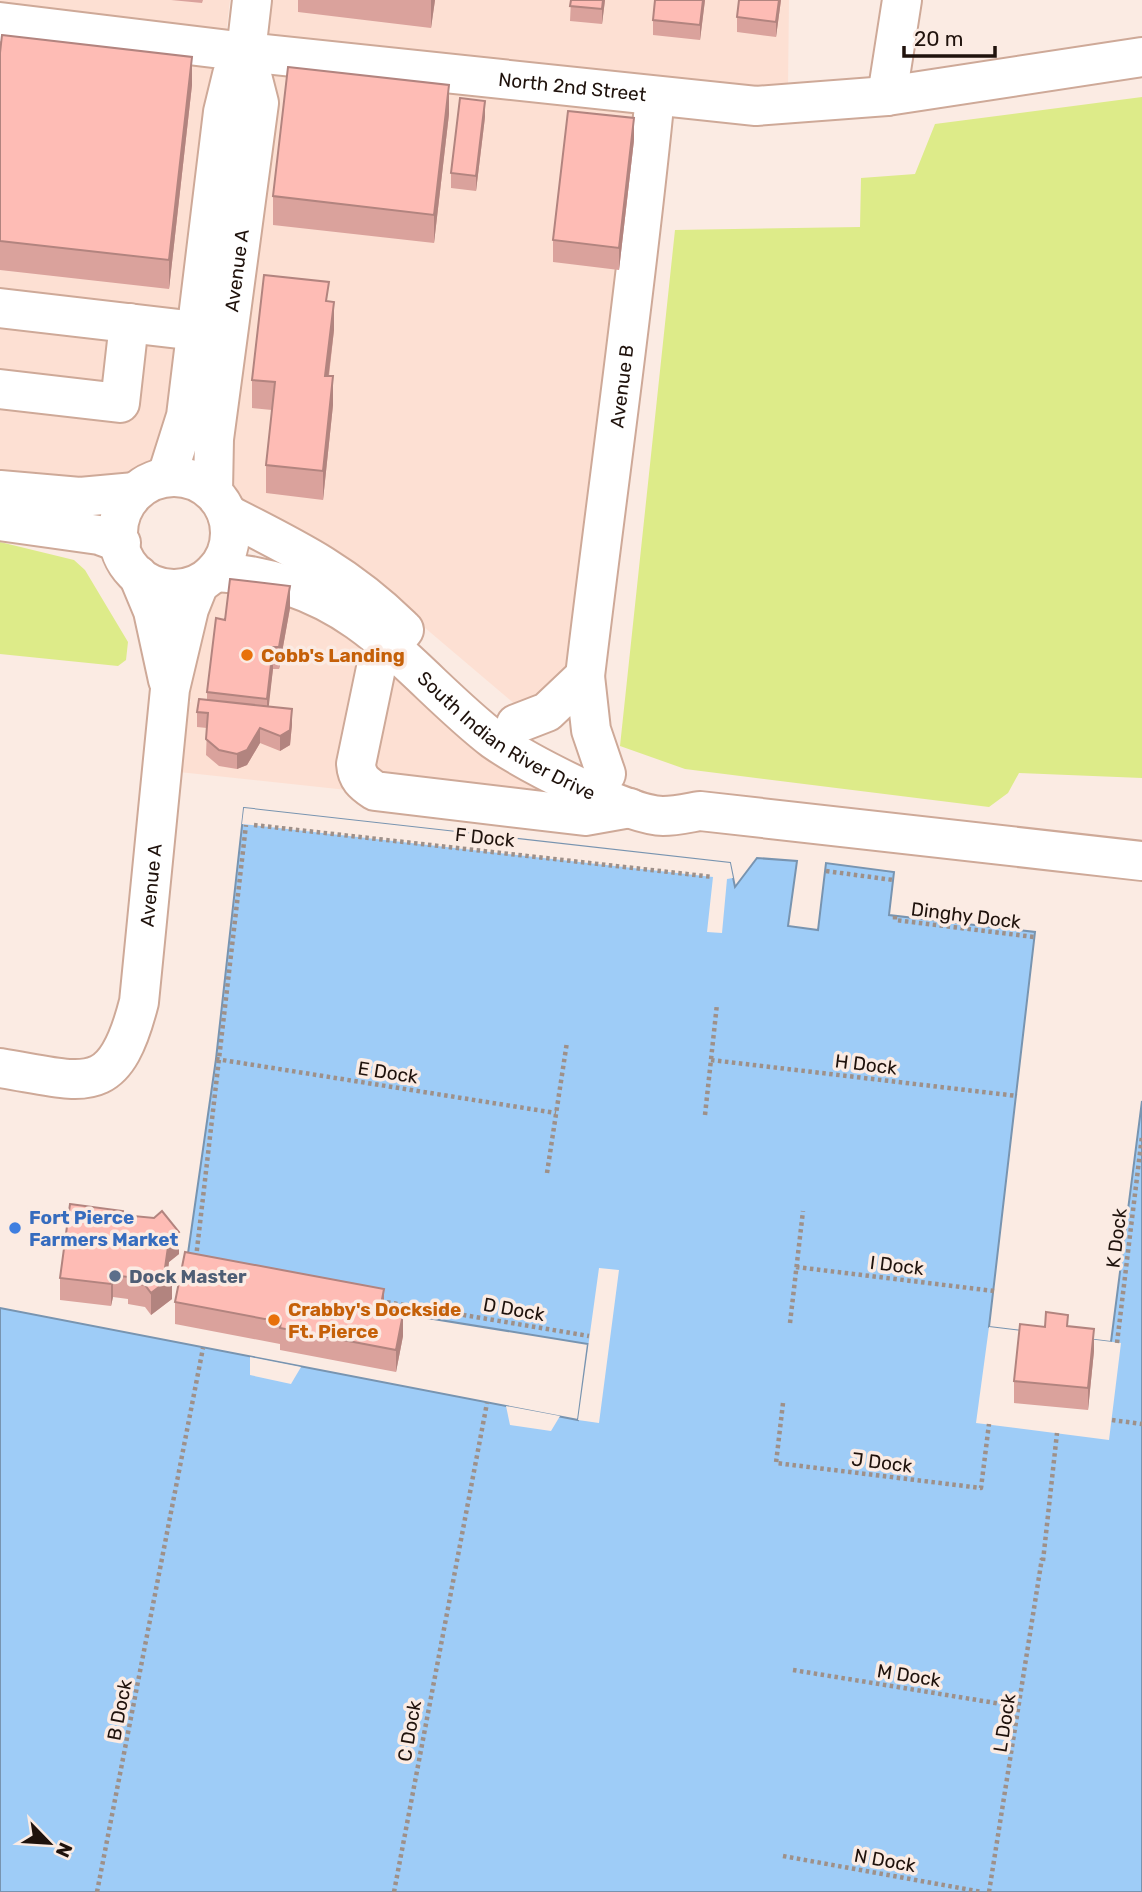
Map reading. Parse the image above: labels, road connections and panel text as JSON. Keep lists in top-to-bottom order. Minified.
{"streets":{"street":["North 2nd Street","Avenue A","Avenue B","South Indian River Drive"],"path":["F Dock","Dinghy Dock","H Dock","E Dock","K Dock","I Dock","D Dock","J Dock","M Dock","B Dock","L Dock","C Dock","N Dock"]},"crossings":[["North 2nd Street","Avenue A"],["North 2nd Street","Avenue B"],["Avenue A","South Indian River Drive"],["Avenue B","South Indian River Drive"],["M Dock","L Dock"]],"places":["Cobb's Landing","Fort Pierce Farmers Market","Dock Master","Crabby's Dockside Ft. Pierce"],"scale_bar":"20 m","north":"bottom right"}
